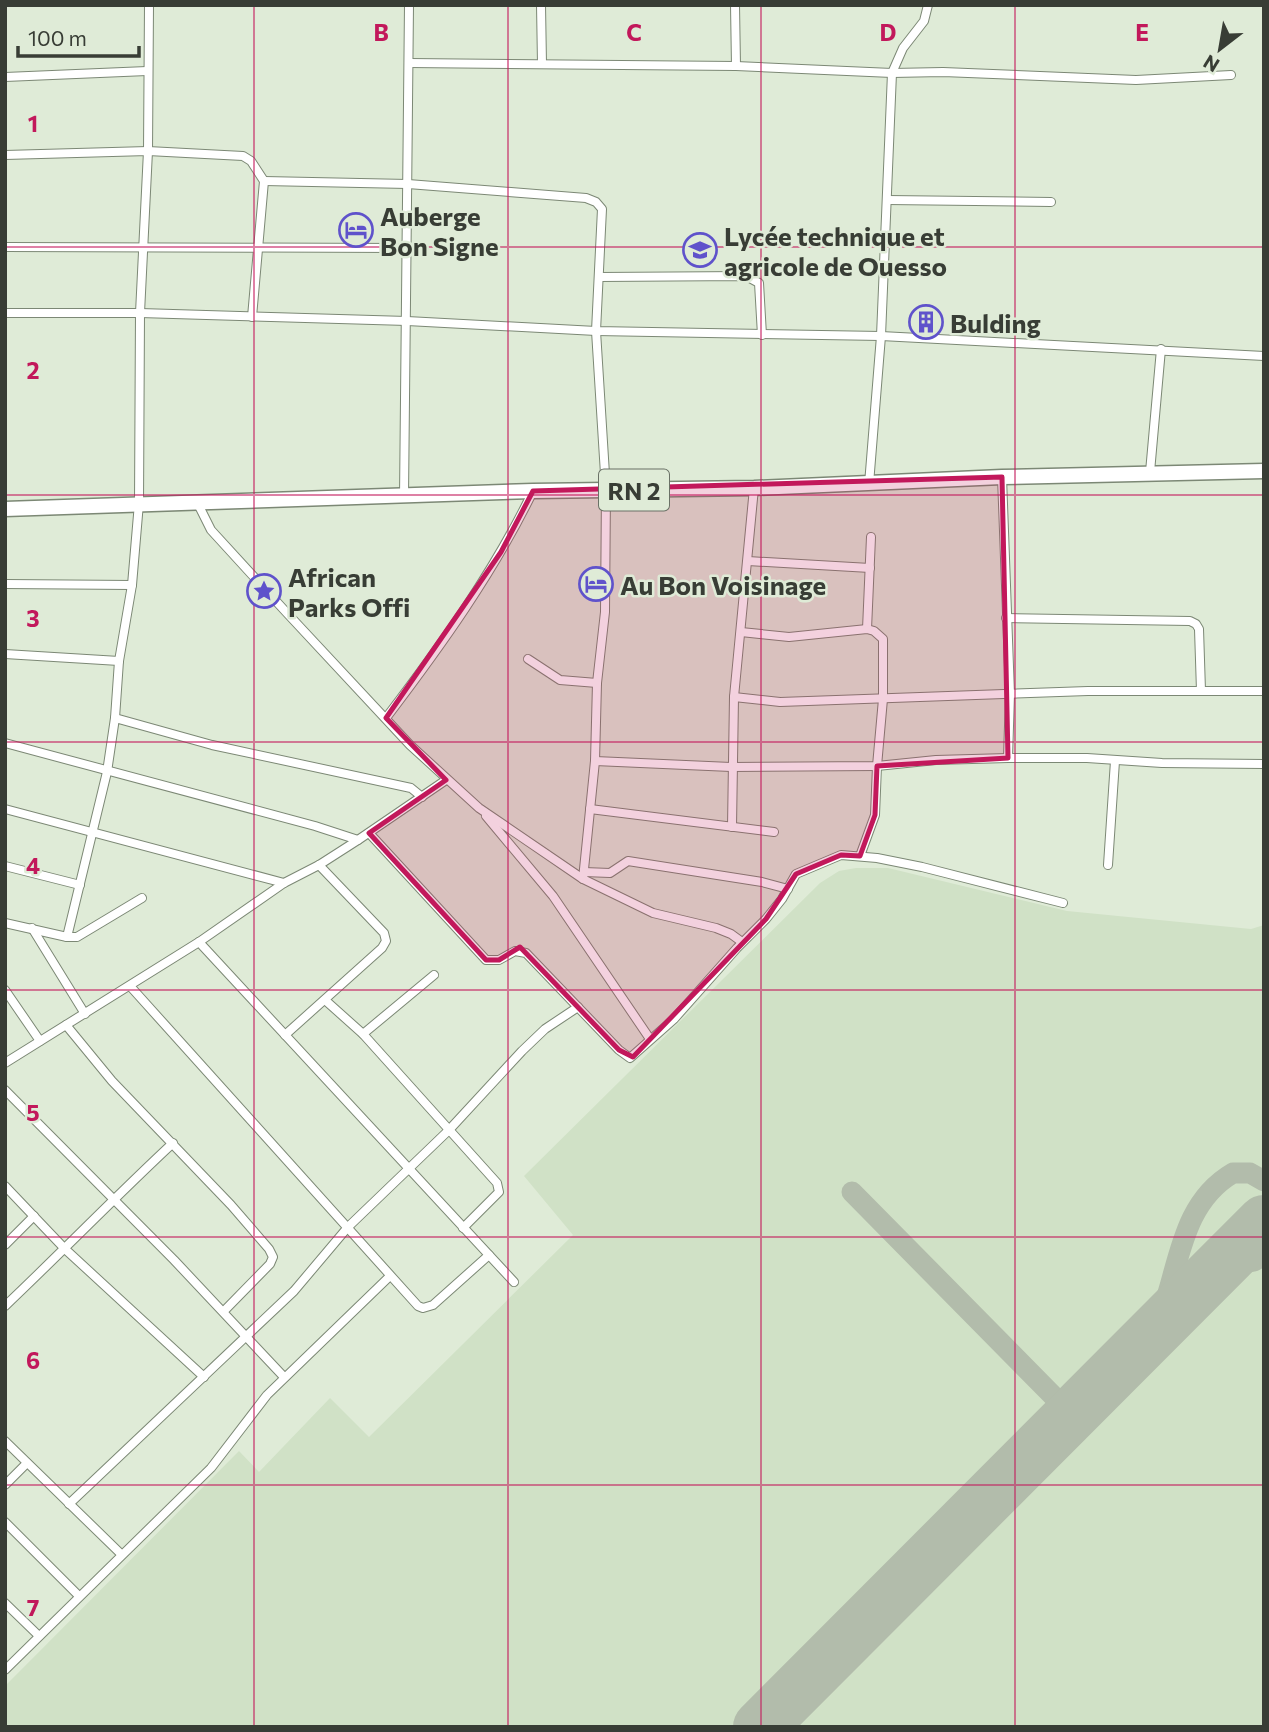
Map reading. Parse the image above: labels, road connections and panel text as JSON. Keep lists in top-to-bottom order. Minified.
{"streets":{"highway":["RN 2"]},"places":{"hotel":["Auberge Bon Signe","Au Bon Voisinage"],"school or university":["Lycée technique et agricole de Ouesso"],"building":["Bulding"],"place":["African Parks Offi"]},"scale_bar":"100 m","north":"bottom left","grid":{"columns":["B","C","D","E"],"rows":["1","2","3","4","5","6","7"]}}
